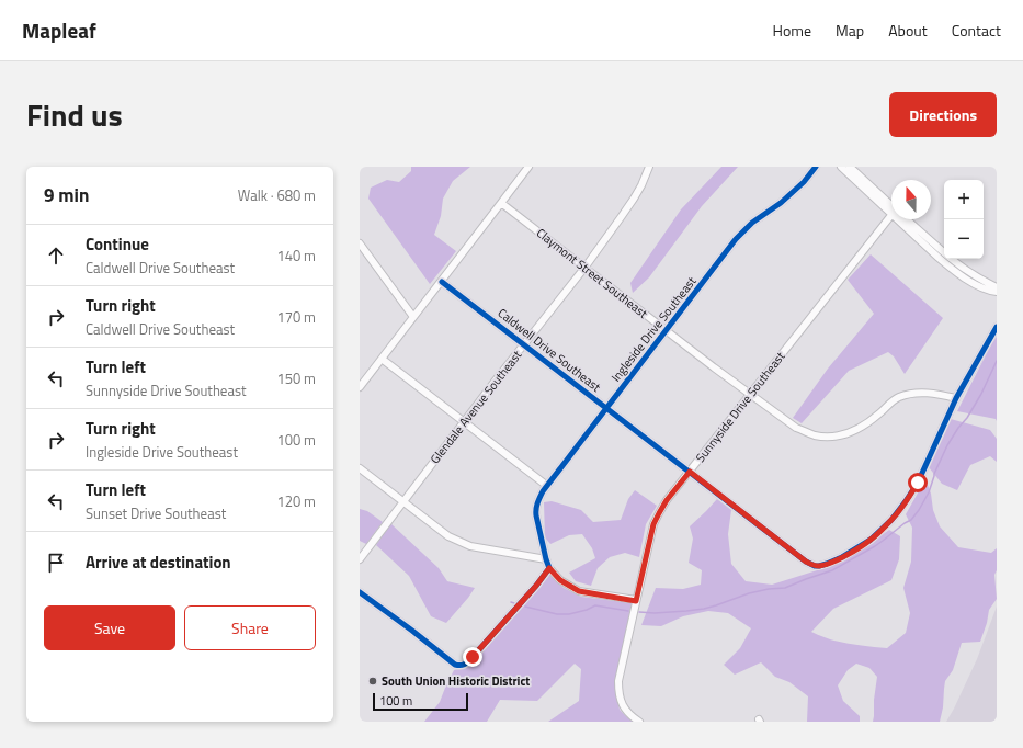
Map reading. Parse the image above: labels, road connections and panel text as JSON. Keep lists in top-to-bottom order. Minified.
{"streets":{"street":["Claymont Street Southeast","Ingleside Drive Southeast","Caldwell Drive Southeast","Glendale Avenue Southeast","Sunnyside Drive Southeast"]},"crossings":[["Claymont Street Southeast","Ingleside Drive Southeast"],["Claymont Street Southeast","Caldwell Drive Southeast"],["Claymont Street Southeast","Glendale Avenue Southeast"],["Claymont Street Southeast","Sunnyside Drive Southeast"],["Ingleside Drive Southeast","Caldwell Drive Southeast"],["Ingleside Drive Southeast","Sunnyside Drive Southeast"],["Caldwell Drive Southeast","Glendale Avenue Southeast"],["Caldwell Drive Southeast","Sunnyside Drive Southeast"]],"places":["South Union Historic District"],"scale_bar":"100 m","north":"top","page":{"header":"Mapleaf","nav":["Home","Map","About","Contact"],"title":"Find us","buttons":["Directions",["Save","Share"]],"heading":["9 min","Walk · 680 m"],"map_buttons":["+","−"],"list":[["Continue","Caldwell Drive Southeast","140 m"],["Turn right","Caldwell Drive Southeast","170 m"],["Turn left","Sunnyside Drive Southeast","150 m"],["Turn right","Ingleside Drive Southeast","100 m"],["Turn left","Sunset Drive Southeast","120 m"],"Arrive at destination"],"scale":"100 m"}}
